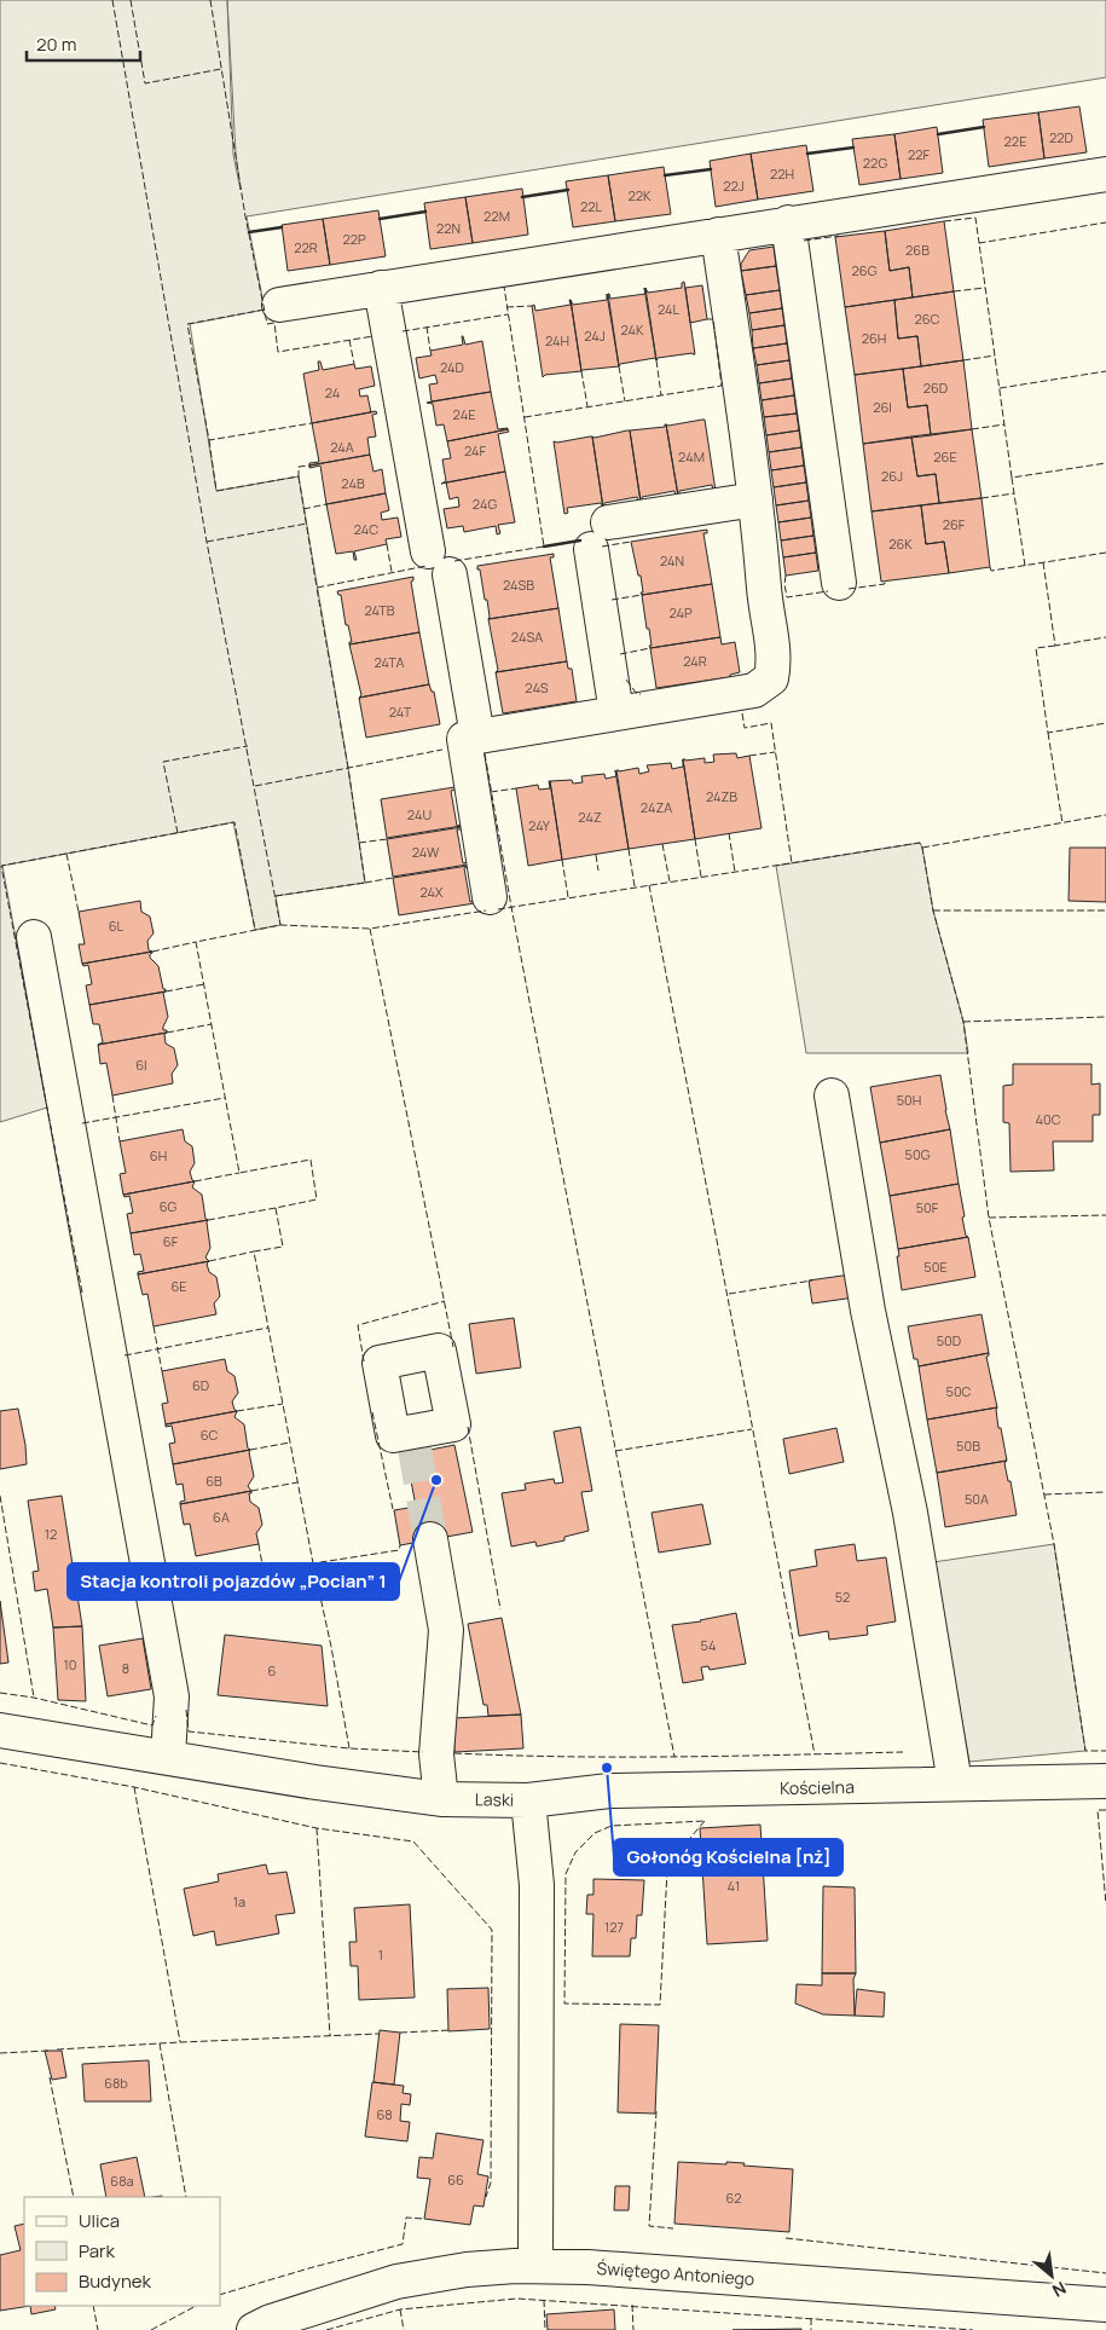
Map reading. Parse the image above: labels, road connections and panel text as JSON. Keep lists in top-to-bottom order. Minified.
{"streets":{"street":["Kościelna","Laski","Świętego Antoniego"]},"crossings":[["Kościelna","Laski"],["Laski","Świętego Antoniego"]],"places":["Stacja kontroli pojazdów „Pocian” 1","Gołonóg Kościelna [nż]"],"house_numbers":["22D","22E","22F","22G","22H","22J","22K","22L","22M","22N","22P","22R","26B","26G","24L","26C","24K","24J","26H","24H","24D","26D","24","26I","24E","24A","24F","24M","26E","26J","24B","24G","26F","24C","26K","24N","24SB","24TB","24P","24SA","24R","24TA","24S","24T","24ZB","24ZA","24U","24Z","24Y","24W","24X","6L","6I","50H","40C","50G","6H","6G","50F","6F","50E","6E","50D","6D","50C","6C","50B","6B","50A","6A","12","52","54","10","8","6","41","1a","127","1","68b","68","66","68a","62"],"legend":["Ulica","Park","Budynek"],"scale_bar":"20 m","north":"bottom right"}
